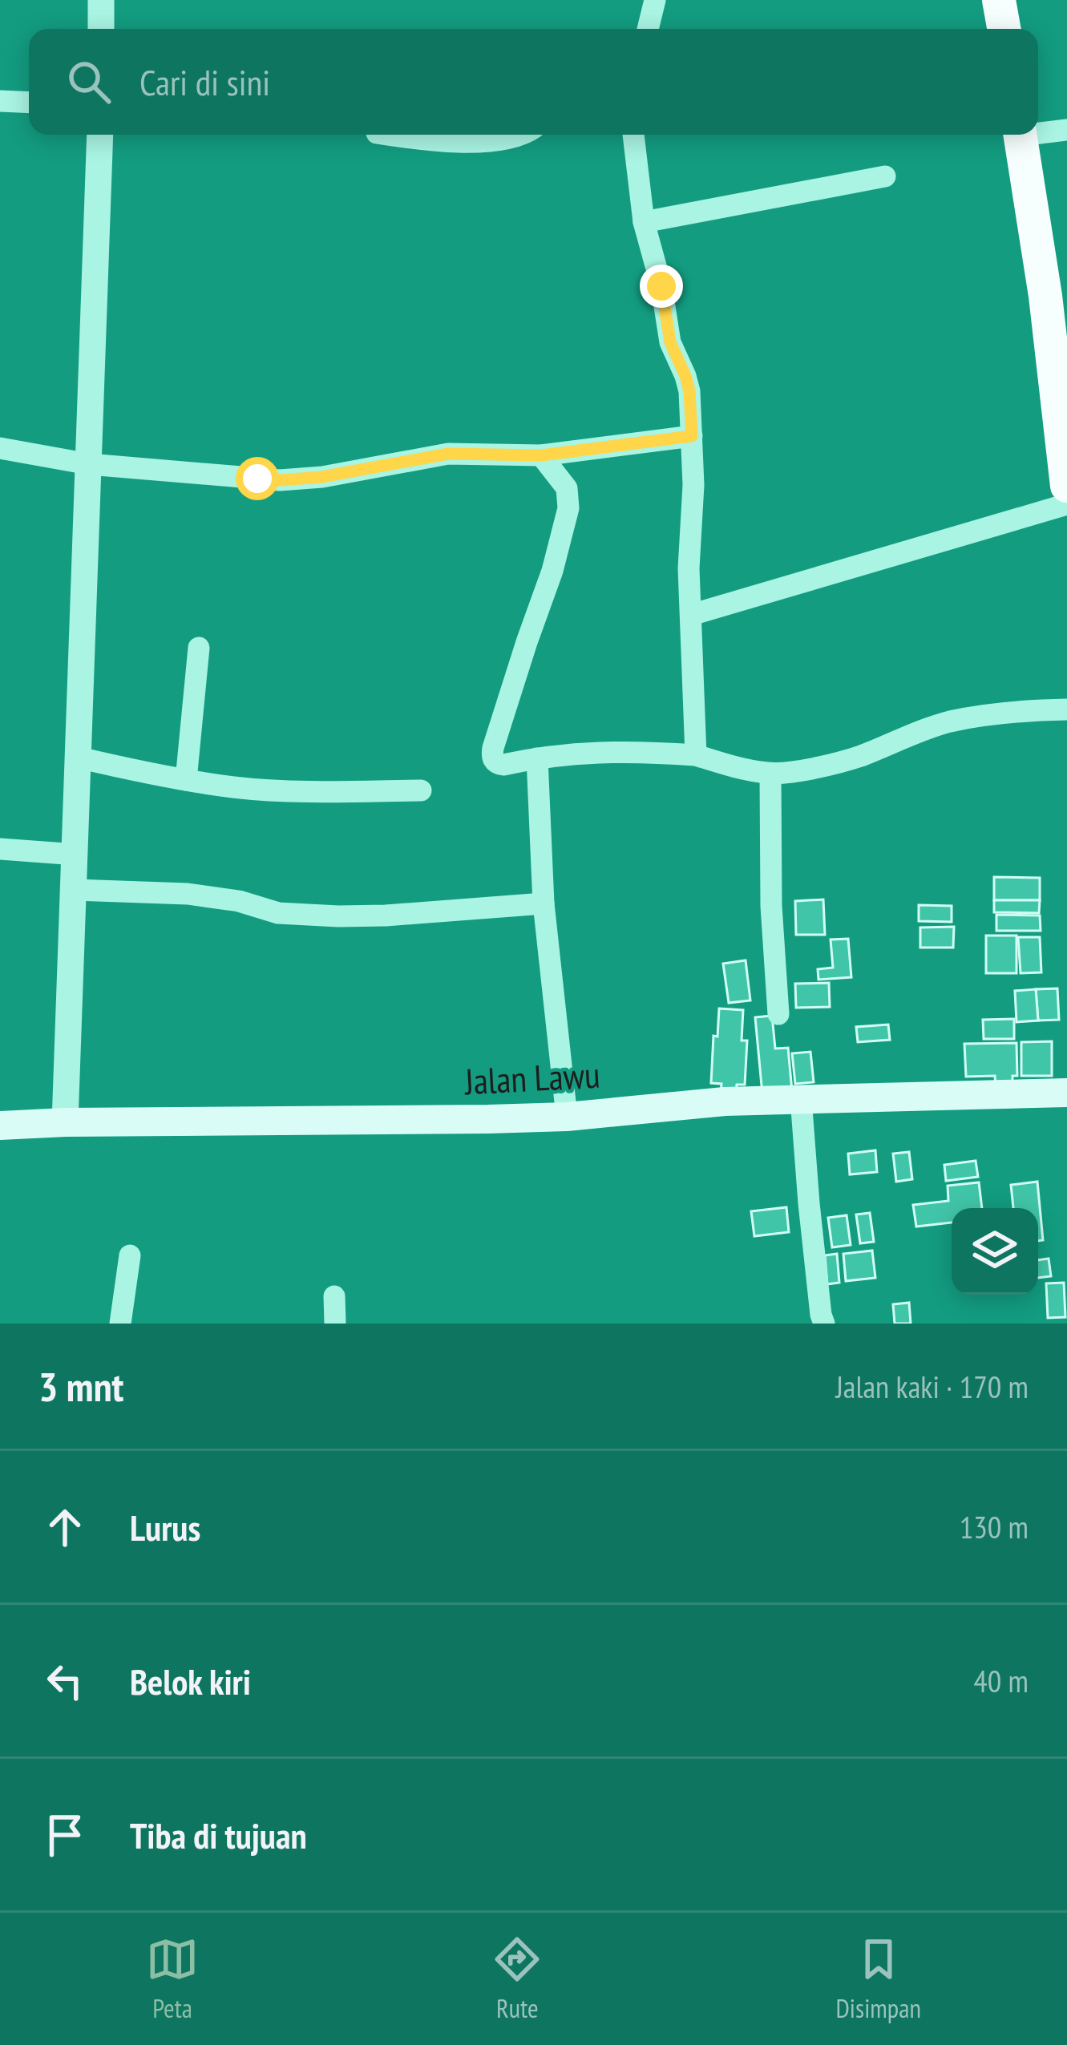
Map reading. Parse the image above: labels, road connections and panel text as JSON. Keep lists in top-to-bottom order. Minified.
{"streets":{"main road":["Jalan Lawu"]},"page":{"search":"Cari di sini","heading":["3 mnt","Jalan kaki · 170 m"],"list":[["Lurus","130 m"],["Belok kiri","40 m"],"Tiba di tujuan"],"nav":["Peta","Rute","Disimpan"]}}
